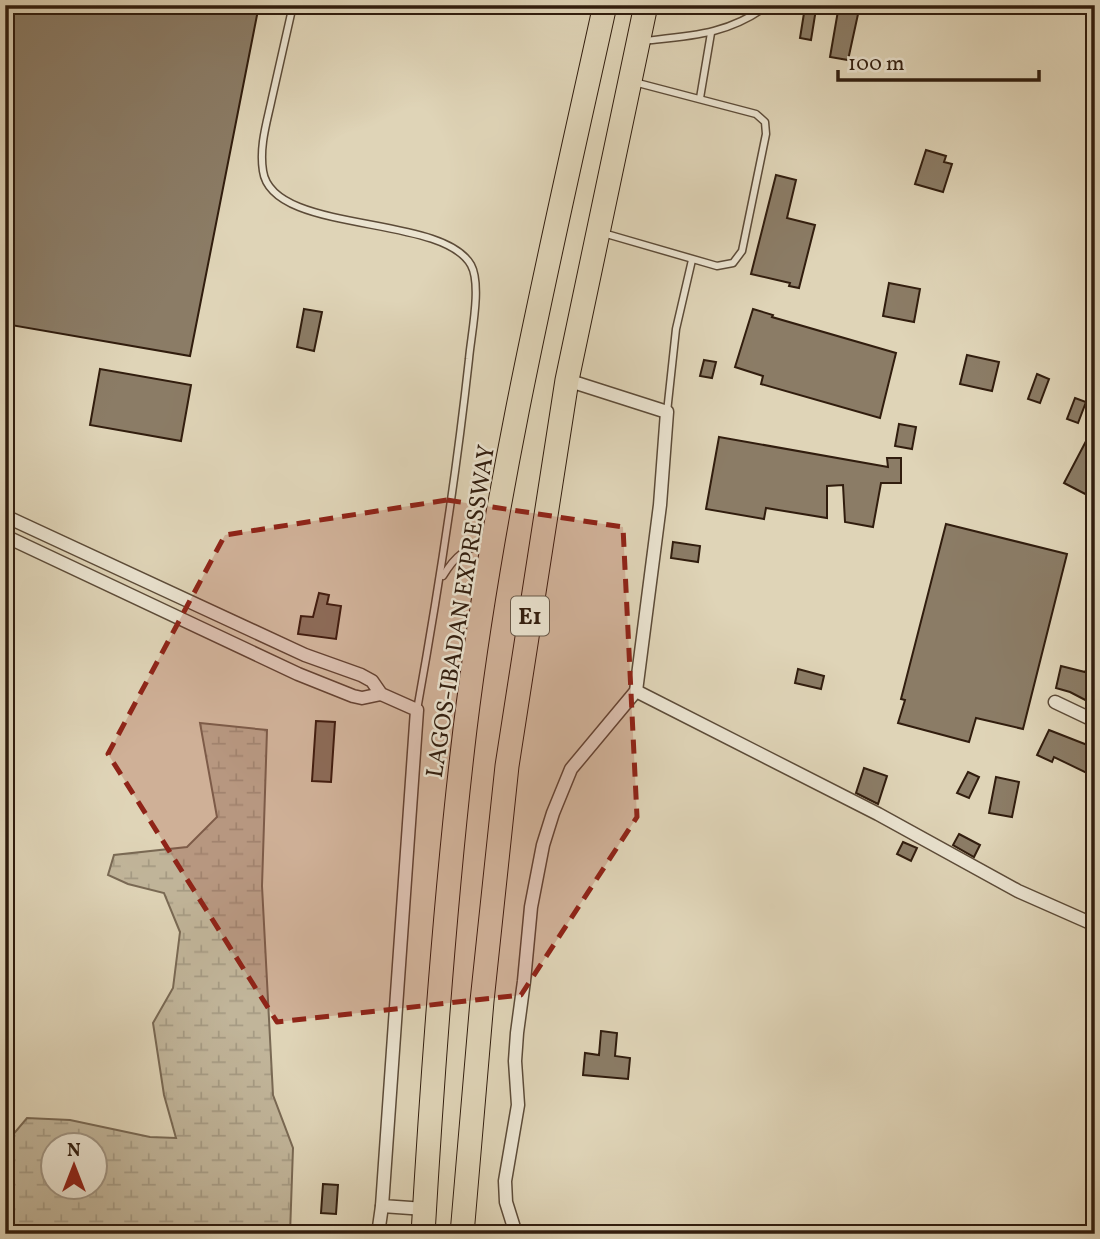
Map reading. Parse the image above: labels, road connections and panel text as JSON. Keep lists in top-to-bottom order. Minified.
{"streets":{"highway":["LAGOS-IBADAN EXPRESSWAY","E1"]},"scale_bar":"100 m","north":"top"}
